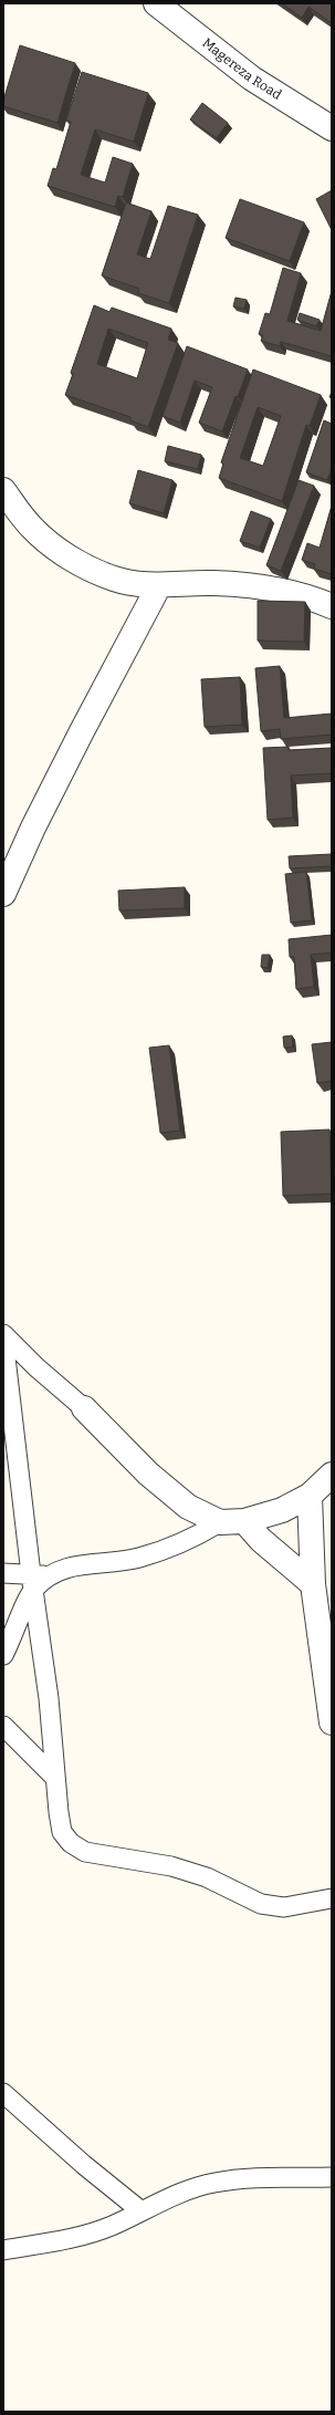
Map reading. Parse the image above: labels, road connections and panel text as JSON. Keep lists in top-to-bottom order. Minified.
{"streets":{"street":["Magereza Road"]}}
